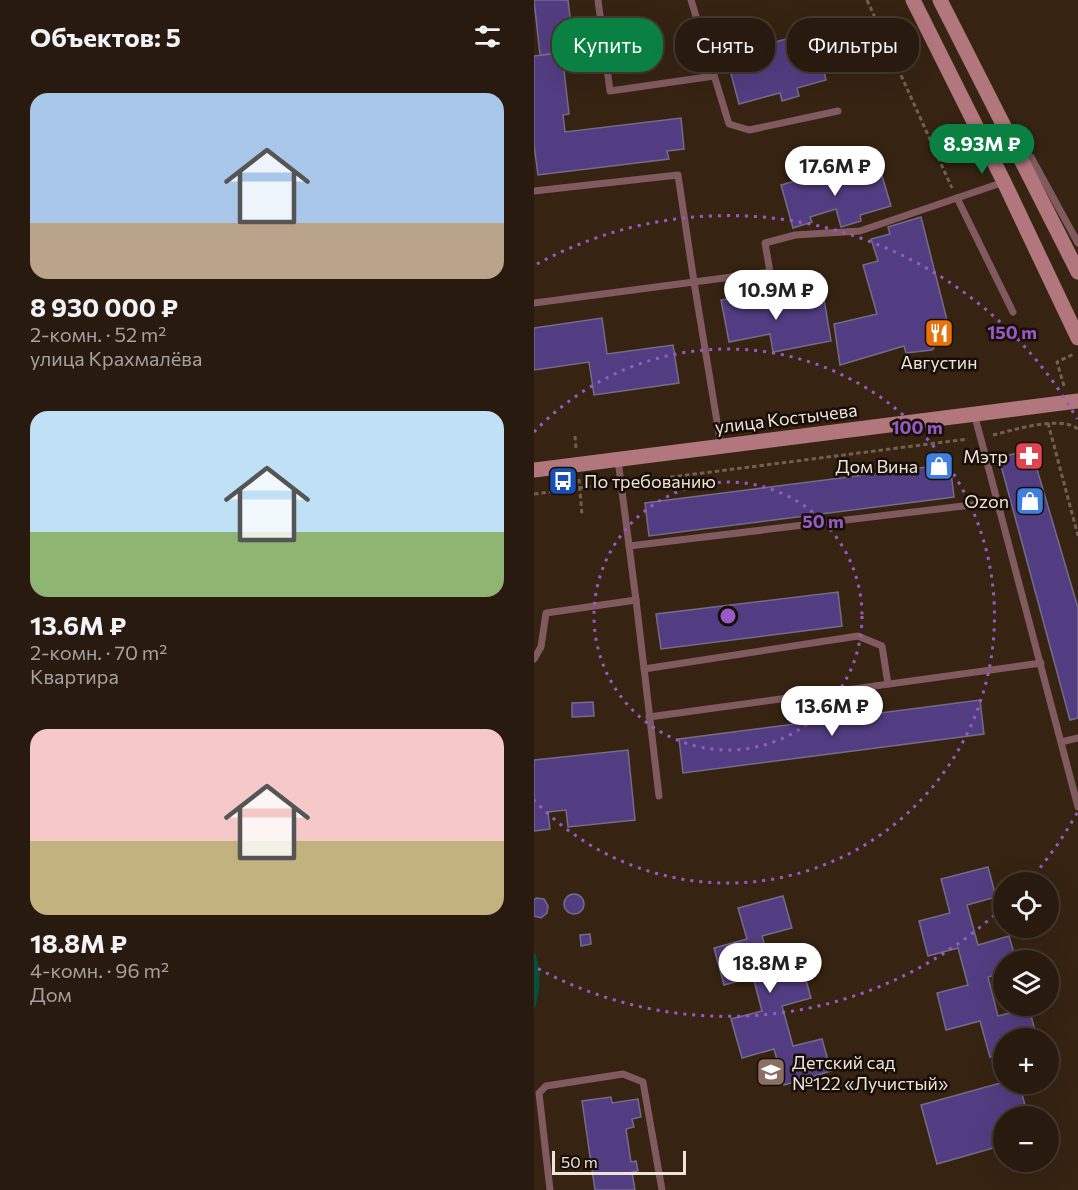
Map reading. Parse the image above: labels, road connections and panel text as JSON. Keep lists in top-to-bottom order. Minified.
{"streets":{"main road":["улица Костычева"]},"places":{"restaurant":["Августин"],"pharmacy":["Мэтр"],"shop":["Дом Вина","Ozon"],"bus stop":["По требованию"],"school or university":["Детский сад №122 «Лучистый»"]},"scale_bar":"50 m","page":{"heading":"Объектов: 5","chip":["Купить","Снять","Фильтры"],"list":[{"name":"8 930 000 ₽","note":"2-комн. · 52 m² · улица Крахмалёва"},{"name":"13.6M ₽","note":"2-комн. · 70 m² · Квартира"},{"name":"18.8M ₽","note":"4-комн. · 96 m² · Дом"}],"price":["8.93M ₽","17.6M ₽","10.9M ₽","13.6M ₽","18.8M ₽"],"map_buttons":["+","−"],"scale":"50 m"},"rings":["150 m","100 m","50 m"]}
